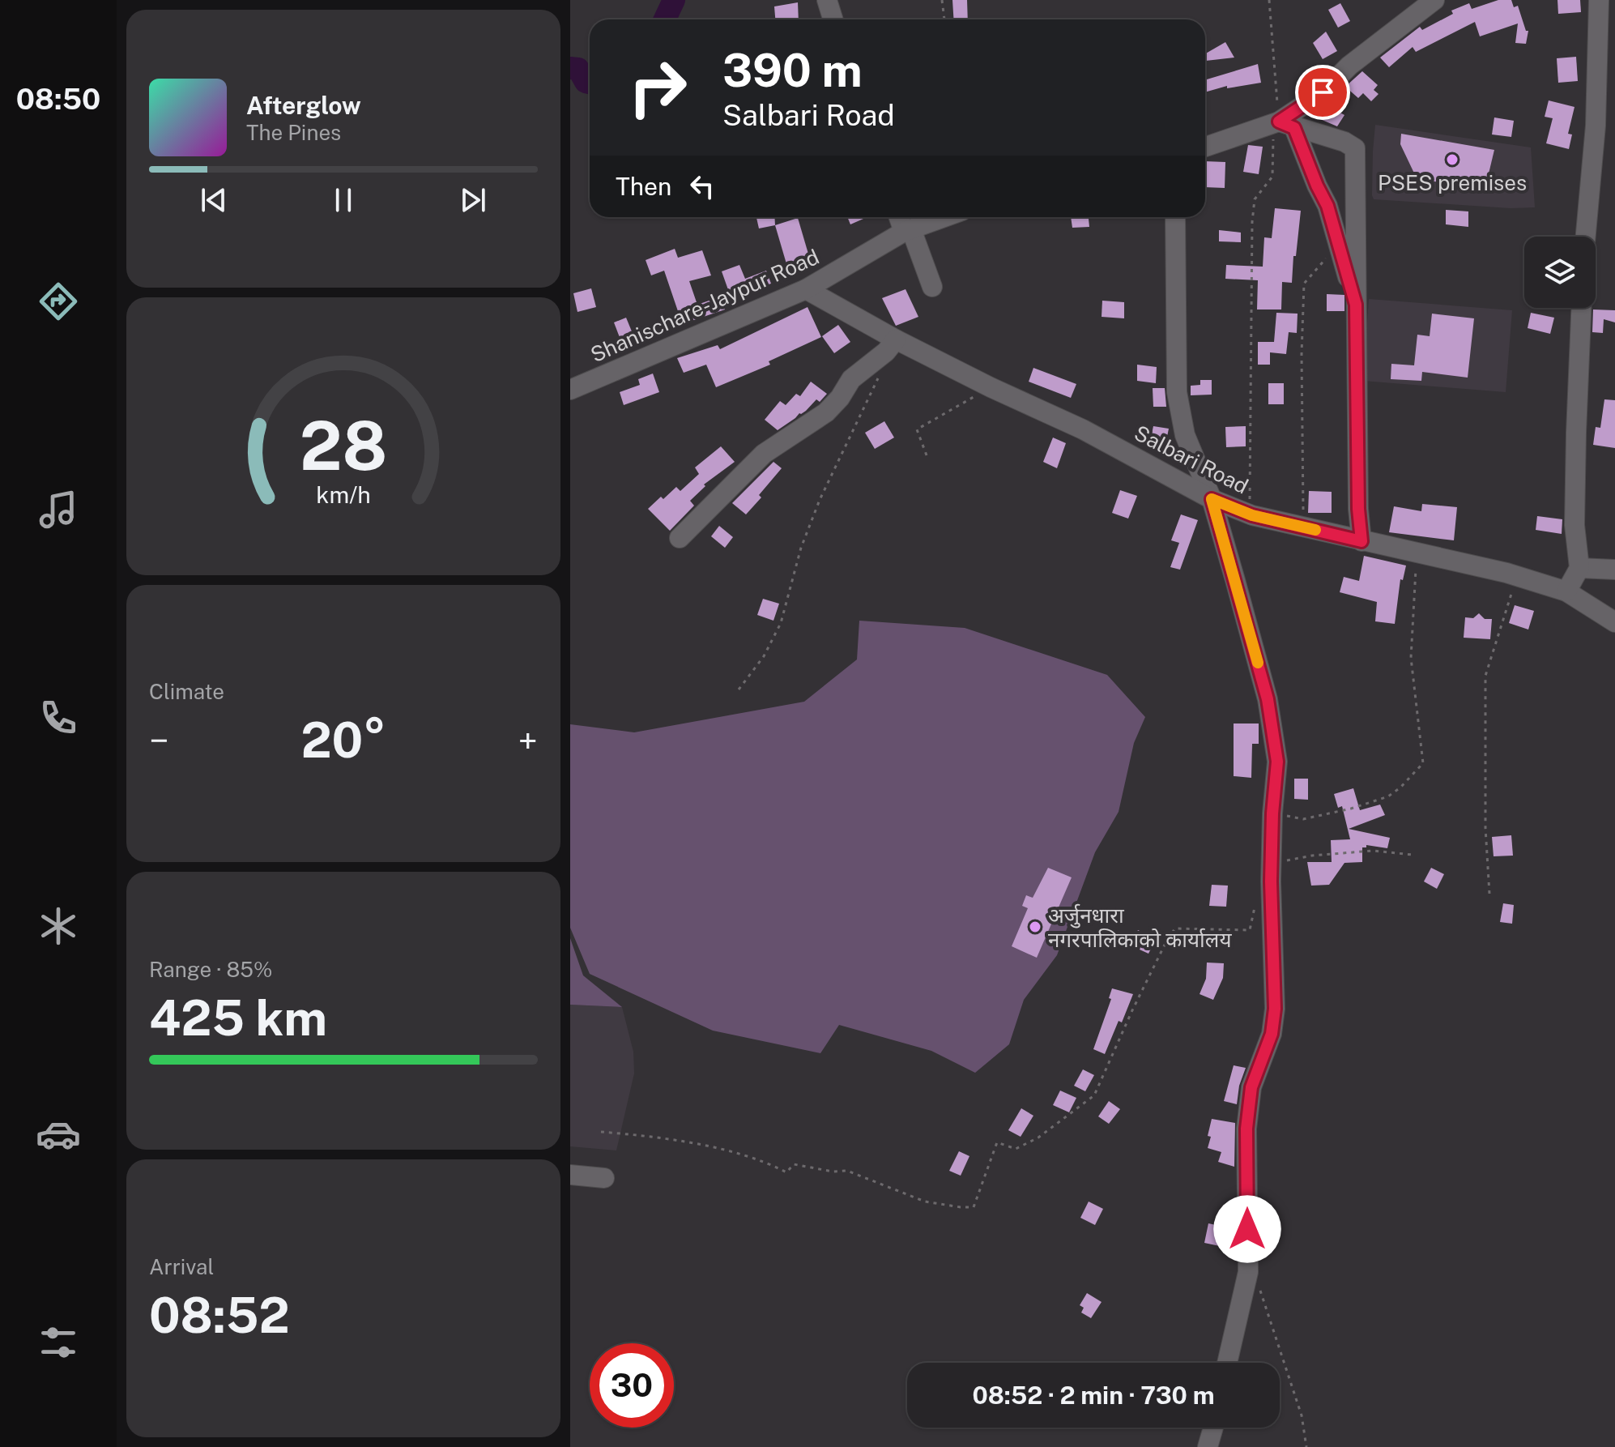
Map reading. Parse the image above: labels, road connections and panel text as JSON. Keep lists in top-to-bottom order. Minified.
{"streets":{"street":["Shanischare-Jaypur Road","Salbari Road"]},"crossings":[["Shanischare-Jaypur Road","Salbari Road"]],"places":["PSES premises","अर्जुनधारा नगरपालिकाको कार्यालय"],"page":{"tabs":"08:50","turn":["390 m","Salbari Road"],"song":["Afterglow","The Pines"],"then":"Then","tile":["Climate",["Range · 85%","425 km"],["Arrival","08:52"]],"heat":["−","20°","+"],"limit":"30","trip":"08:52 · 2 min · 730 m","gauge":["28","km/h"]}}
